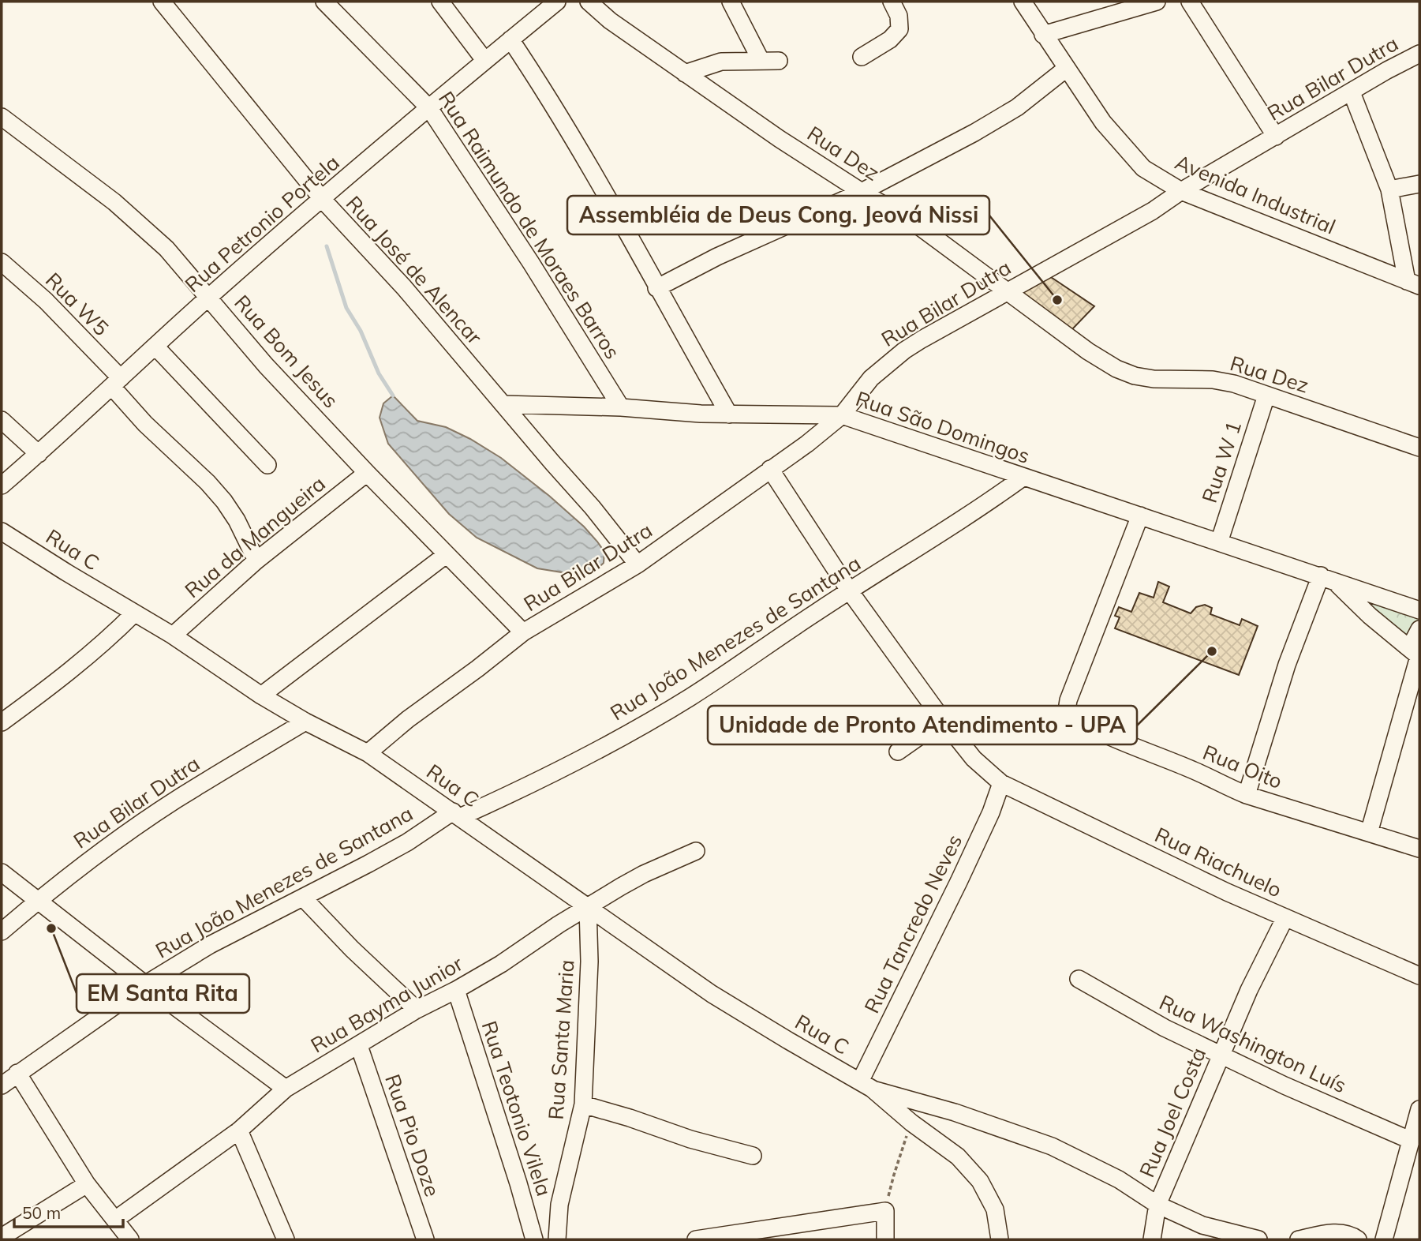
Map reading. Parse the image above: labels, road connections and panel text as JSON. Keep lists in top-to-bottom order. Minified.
{"streets":{"street":["Rua Bilar Dutra","Rua Dez","Avenida Industrial","Rua Petronio Portela","Rua Raimundo de Moraes Barros","Rua José de Alencar","Rua W5","Rua Bom Jesus","Rua São Domingos","Rua W 1","Rua da Mangueira","Rua C","Rua João Menezes de Santana","Rua Oito","Rua Riachuelo","Rua Tancredo Neves","Rua Bayma Junior","Rua Santa Maria","Rua Washington Luís","Rua Teotonio Vilela","Rua Joel Costa","Rua Pio Doze"]},"crossings":[["Rua Bilar Dutra","Rua Dez"],["Rua Bilar Dutra","Avenida Industrial"],["Rua Bilar Dutra","Rua José de Alencar"],["Rua Bilar Dutra","Rua Bom Jesus"],["Rua Bilar Dutra","Rua São Domingos"],["Rua Bilar Dutra","Rua C"],["Rua Bilar Dutra","Rua Riachuelo"],["Rua Dez","Rua W 1"],["Rua Petronio Portela","Rua Raimundo de Moraes Barros"],["Rua Petronio Portela","Rua José de Alencar"],["Rua Petronio Portela","Rua W5"],["Rua Petronio Portela","Rua Bom Jesus"],["Rua Raimundo de Moraes Barros","Rua São Domingos"],["Rua José de Alencar","Rua São Domingos"],["Rua W5","Rua da Mangueira"],["Rua Bom Jesus","Rua da Mangueira"],["Rua São Domingos","Rua W 1"],["Rua São Domingos","Rua João Menezes de Santana"],["Rua São Domingos","Rua Oito"],["Rua da Mangueira","Rua C"],["Rua C","Rua João Menezes de Santana"],["Rua C","Rua Tancredo Neves"],["Rua C","Rua Bayma Junior"],["Rua C","Rua Santa Maria"],["Rua C","Rua Joel Costa"],["Rua João Menezes de Santana","Rua Riachuelo"],["Rua Riachuelo","Rua Tancredo Neves"],["Rua Riachuelo","Rua Joel Costa"],["Rua Bayma Junior","Rua Santa Maria"],["Rua Bayma Junior","Rua Teotonio Vilela"],["Rua Bayma Junior","Rua Pio Doze"],["Rua Washington Luís","Rua Joel Costa"]],"places":["Assembléia de Deus Cong. Jeová Nissi","Unidade de Pronto Atendimento - UPA","EM Santa Rita"],"scale_bar":"50 m"}
